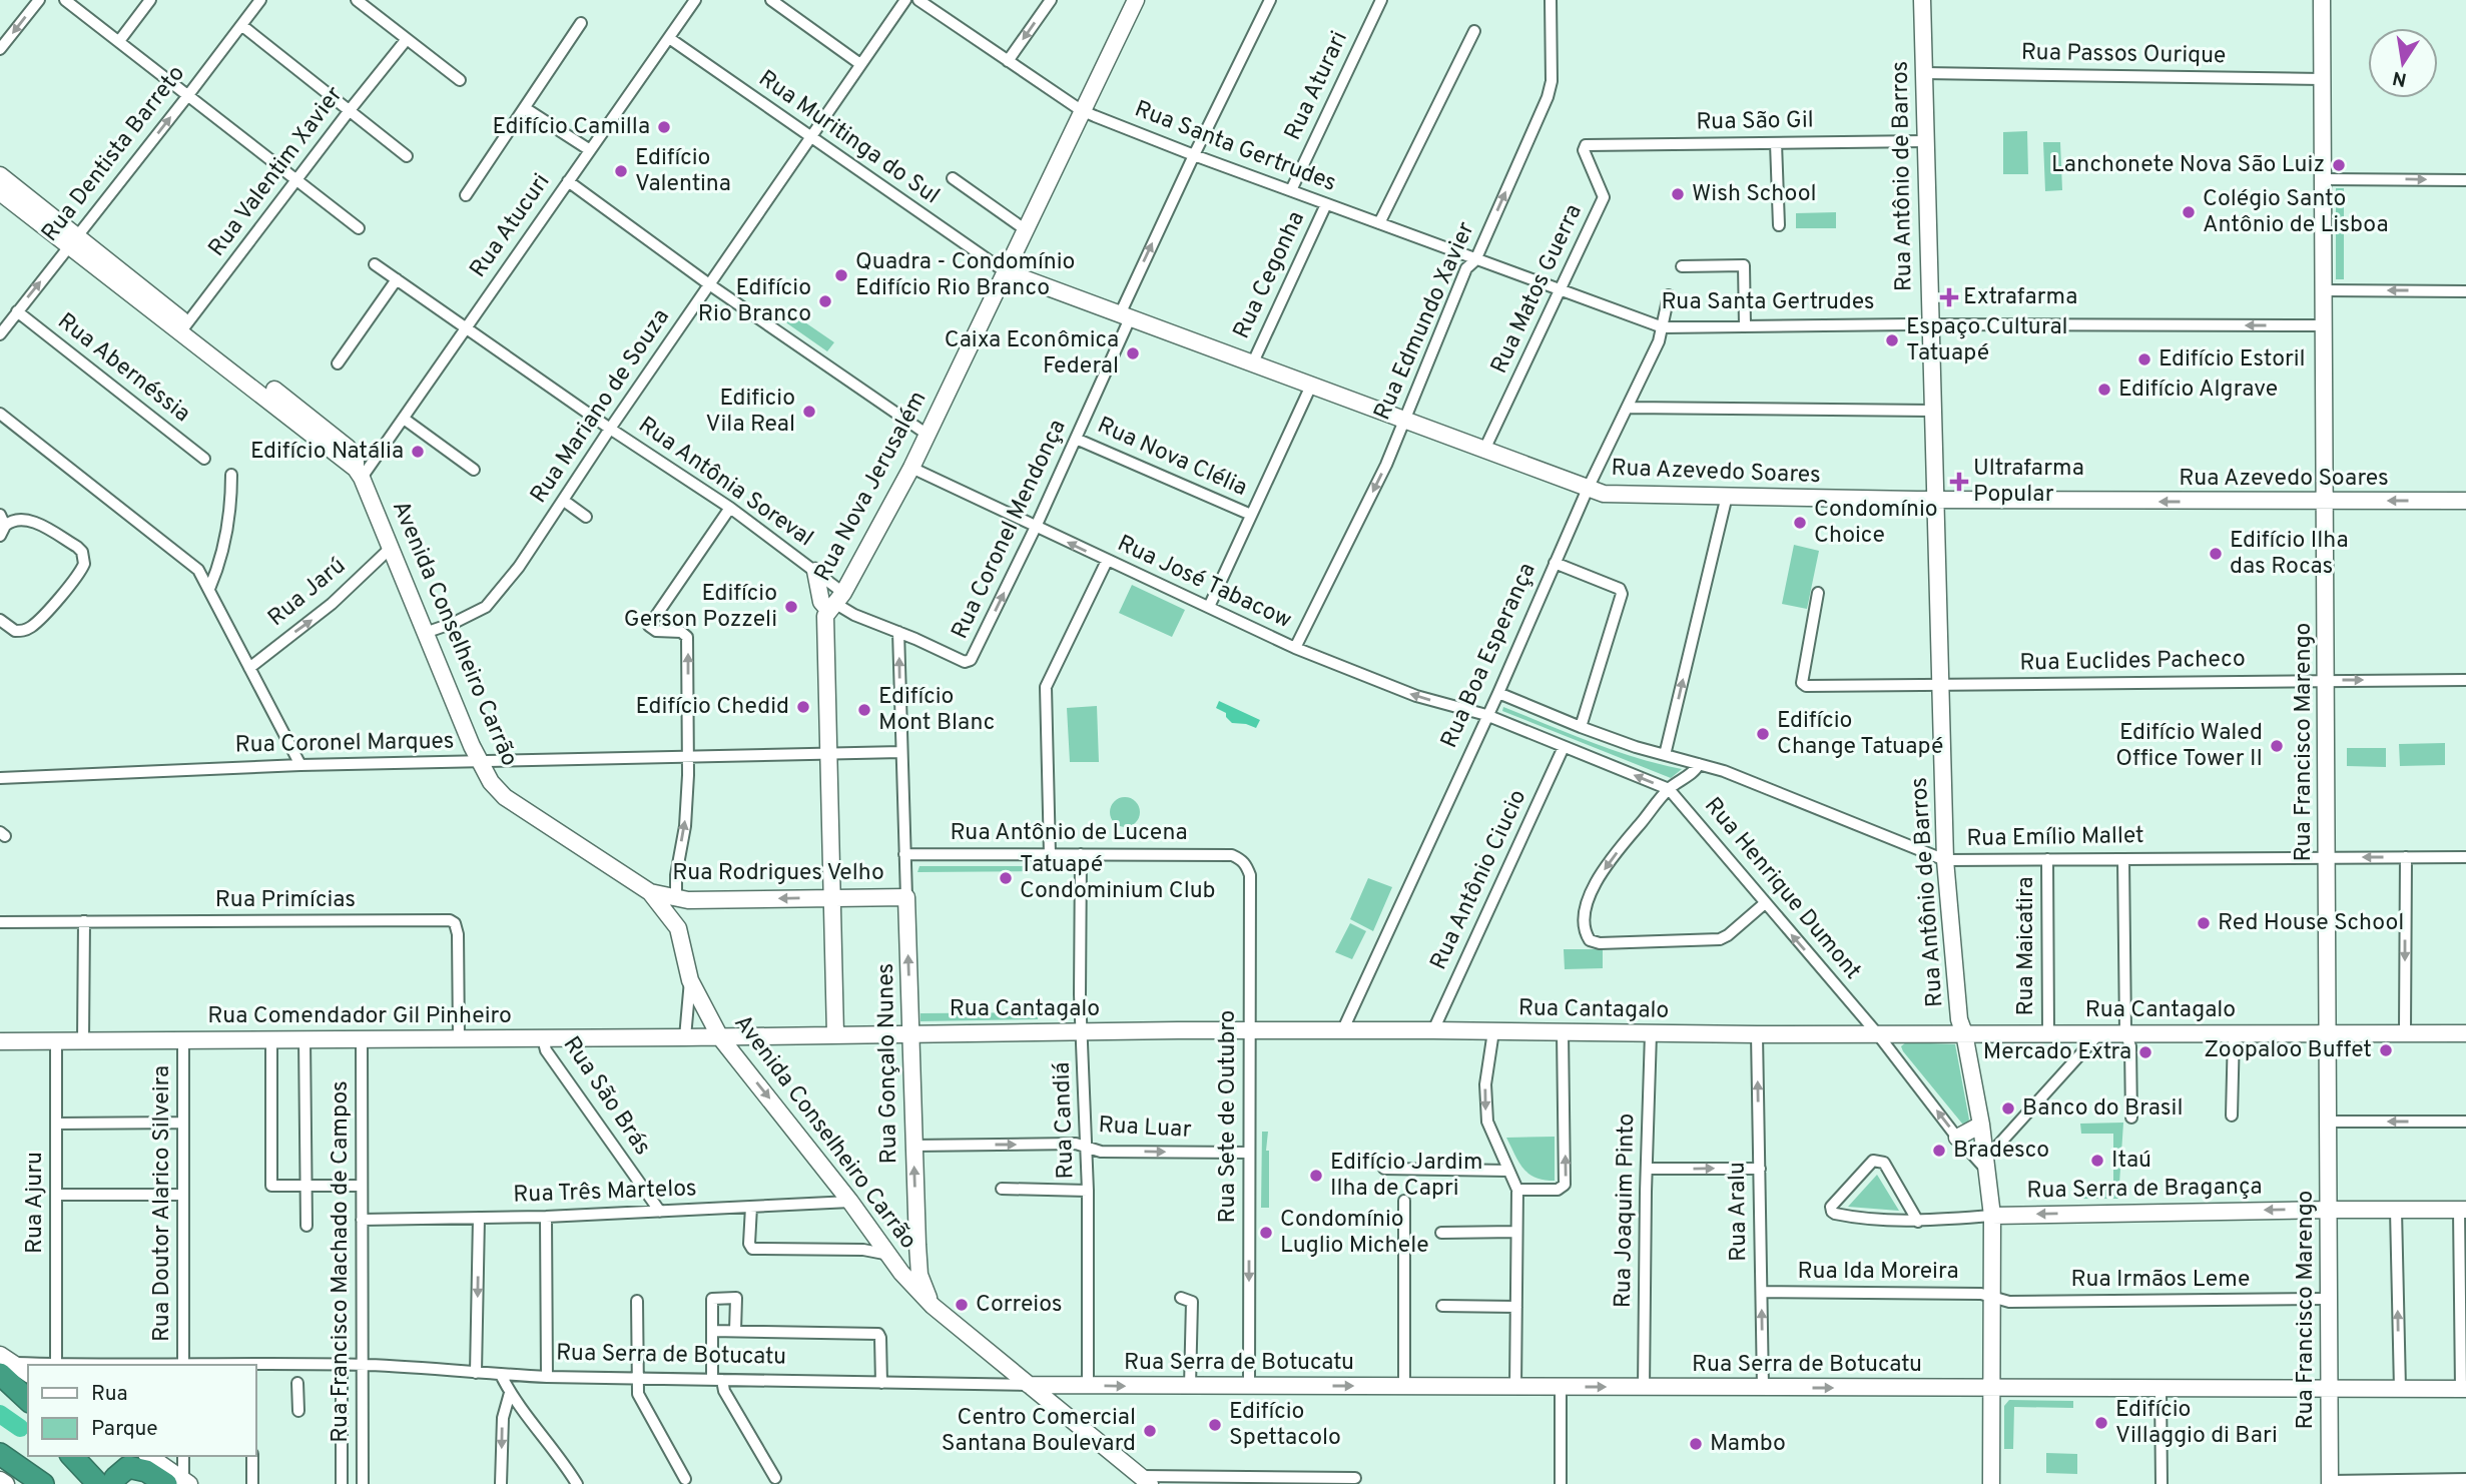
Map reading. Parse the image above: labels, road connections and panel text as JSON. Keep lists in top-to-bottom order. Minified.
{"streets":{"street":["Rua Passos Ourique","Rua Aturari","Rua São Gil","Rua Muritinga do Sul","Rua Santa Gertrudes","Rua Dentista Barreto","Rua Valentim Xavier","Rua Antônio de Barros","Rua Atucuri","Rua Cegonha","Rua Matos Guerra","Rua Edmundo Xavier","Rua Abernéssia","Rua Mariano de Souza","Rua Nova Clélia","Rua Azevedo Soares","Rua Antônia Soreval","Rua Nova Jerusalém","Rua Coronel Mendonça","Rua José Tabacow","Rua Jarú","Avenida Conselheiro Carrão","Rua Boa Esperança","Rua Euclides Pacheco","Rua Francisco Marengo","Rua Coronel Marques","Rua Antônio de Lucena","Rua Emílio Mallet","Rua Rodrigues Velho","Rua Antônio Ciucio","Rua Henrique Dumont","Rua Primícias","Rua Maicatira","Rua Cantagalo","Rua Comendador Gil Pinheiro","Rua Gonçalo Nunes","Rua São Brás","Rua Sete de Outubro","Rua Candiá","Rua Luar","Rua Serra de Bragança","Rua Três Martelos","Rua Ajuru","Rua Doutor Alarico Silveira","Rua Joaquim Pinto","Rua Aralu","Rua Francisco Machado de Campos","Rua Ida Moreira","Rua Irmãos Leme","Rua Serra de Botucatu"]},"crossings":[["Rua Passos Ourique","Rua Antônio de Barros"],["Rua Passos Ourique","Rua Francisco Marengo"],["Rua Aturari","Rua Santa Gertrudes"],["Rua São Gil","Rua Antônio de Barros"],["Rua São Gil","Rua Matos Guerra"],["Rua Muritinga do Sul","Rua Atucuri"],["Rua Muritinga do Sul","Rua Mariano de Souza"],["Rua Muritinga do Sul","Rua Azevedo Soares"],["Rua Muritinga do Sul","Rua Nova Jerusalém"],["Rua Santa Gertrudes","Rua Antônio de Barros"],["Rua Santa Gertrudes","Rua Cegonha"],["Rua Santa Gertrudes","Rua Matos Guerra"],["Rua Santa Gertrudes","Rua Edmundo Xavier"],["Rua Santa Gertrudes","Rua Nova Jerusalém"],["Rua Santa Gertrudes","Rua Coronel Mendonça"],["Rua Santa Gertrudes","Rua Boa Esperança"],["Rua Santa Gertrudes","Rua Francisco Marengo"],["Rua Dentista Barreto","Rua Abernéssia"],["Rua Dentista Barreto","Avenida Conselheiro Carrão"],["Rua Valentim Xavier","Avenida Conselheiro Carrão"],["Rua Antônio de Barros","Rua Azevedo Soares"],["Rua Antônio de Barros","Rua Euclides Pacheco"],["Rua Antônio de Barros","Rua Emílio Mallet"],["Rua Antônio de Barros","Rua Henrique Dumont"],["Rua Antônio de Barros","Rua Cantagalo"],["Rua Antônio de Barros","Rua Serra de Bragança"],["Rua Antônio de Barros","Rua Ida Moreira"],["Rua Antônio de Barros","Rua Irmãos Leme"],["Rua Antônio de Barros","Rua Serra de Botucatu"],["Rua Atucuri","Rua Antônia Soreval"],["Rua Atucuri","Avenida Conselheiro Carrão"],["Rua Cegonha","Rua Azevedo Soares"],["Rua Matos Guerra","Rua Azevedo Soares"],["Rua Edmundo Xavier","Rua Azevedo Soares"],["Rua Edmundo Xavier","Rua José Tabacow"],["Rua Mariano de Souza","Rua Antônia Soreval"],["Rua Mariano de Souza","Avenida Conselheiro Carrão"],["Rua Nova Clélia","Rua Coronel Mendonça"],["Rua Azevedo Soares","Rua Nova Jerusalém"],["Rua Azevedo Soares","Rua Coronel Mendonça"],["Rua Azevedo Soares","Rua Boa Esperança"],["Rua Azevedo Soares","Rua Francisco Marengo"],["Rua Antônia Soreval","Rua Nova Jerusalém"],["Rua Antônia Soreval","Rua Coronel Mendonça"],["Rua Nova Jerusalém","Rua Coronel Mendonça"],["Rua Nova Jerusalém","Rua José Tabacow"],["Rua Nova Jerusalém","Rua Coronel Marques"],["Rua Nova Jerusalém","Rua Rodrigues Velho"],["Rua Nova Jerusalém","Rua Cantagalo"],["Rua Coronel Mendonça","Rua José Tabacow"],["Rua Coronel Mendonça","Rua Gonçalo Nunes"],["Rua José Tabacow","Rua Boa Esperança"],["Rua José Tabacow","Rua Henrique Dumont"],["Rua Jarú","Avenida Conselheiro Carrão"],["Avenida Conselheiro Carrão","Rua Coronel Marques"],["Avenida Conselheiro Carrão","Rua Rodrigues Velho"],["Avenida Conselheiro Carrão","Rua Cantagalo"],["Avenida Conselheiro Carrão","Rua Comendador Gil Pinheiro"],["Avenida Conselheiro Carrão","Rua Gonçalo Nunes"],["Avenida Conselheiro Carrão","Rua Três Martelos"],["Avenida Conselheiro Carrão","Rua Serra de Botucatu"],["Rua Boa Esperança","Rua Henrique Dumont"],["Rua Boa Esperança","Rua Cantagalo"],["Rua Euclides Pacheco","Rua Francisco Marengo"],["Rua Francisco Marengo","Rua Emílio Mallet"],["Rua Francisco Marengo","Rua Cantagalo"],["Rua Francisco Marengo","Rua Serra de Bragança"],["Rua Francisco Marengo","Rua Irmãos Leme"],["Rua Francisco Marengo","Rua Serra de Botucatu"],["Rua Coronel Marques","Rua Gonçalo Nunes"],["Rua Antônio de Lucena","Rua Gonçalo Nunes"],["Rua Antônio de Lucena","Rua Sete de Outubro"],["Rua Antônio de Lucena","Rua Candiá"],["Rua Emílio Mallet","Rua Maicatira"],["Rua Rodrigues Velho","Rua Gonçalo Nunes"],["Rua Antônio Ciucio","Rua Henrique Dumont"],["Rua Antônio Ciucio","Rua Cantagalo"],["Rua Henrique Dumont","Rua Cantagalo"],["Rua Primícias","Rua Comendador Gil Pinheiro"],["Rua Maicatira","Rua Cantagalo"],["Rua Cantagalo","Rua Comendador Gil Pinheiro"],["Rua Cantagalo","Rua Gonçalo Nunes"],["Rua Cantagalo","Rua Sete de Outubro"],["Rua Cantagalo","Rua Candiá"],["Rua Cantagalo","Rua Joaquim Pinto"],["Rua Cantagalo","Rua Aralu"],["Rua Comendador Gil Pinheiro","Rua São Brás"],["Rua Comendador Gil Pinheiro","Rua Ajuru"],["Rua Comendador Gil Pinheiro","Rua Doutor Alarico Silveira"],["Rua Comendador Gil Pinheiro","Rua Francisco Machado de Campos"],["Rua Gonçalo Nunes","Rua Luar"],["Rua São Brás","Rua Três Martelos"],["Rua Sete de Outubro","Rua Luar"],["Rua Sete de Outubro","Rua Serra de Botucatu"],["Rua Candiá","Rua Luar"],["Rua Candiá","Rua Serra de Botucatu"],["Rua Três Martelos","Rua Francisco Machado de Campos"],["Rua Ajuru","Rua Serra de Botucatu"],["Rua Joaquim Pinto","Rua Serra de Botucatu"],["Rua Aralu","Rua Ida Moreira"],["Rua Aralu","Rua Serra de Botucatu"],["Rua Francisco Machado de Campos","Rua Serra de Botucatu"],["Rua Ida Moreira","Rua Irmãos Leme"]],"one_way":["Rua Dentista Barreto","Rua Azevedo Soares","Rua Coronel Mendonça","Rua José Tabacow","Rua Jarú","Rua Rodrigues Velho","Rua Henrique Dumont","Rua Gonçalo Nunes","Rua Luar","Rua Serra de Bragança","Rua Aralu"],"places":{"other":["Edifício Camilla","Lanchonete Nova São Luiz","Edifício Valentina","Wish School","Colégio Santo Antônio de Lisboa","Quadra - Condomínio Edifício Rio Branco","Edifício Rio Branco","Espaço Cultural Tatuapé","Caixa Econômica Federal","Edifício Estoril","Edifício Algrave","Edificio Vila Real","Edifício Natália","Condomínio Choice","Edifício Ilha das Rocas","Edifício Gerson Pozzeli","Edifício Chedid","Edifício Mont Blanc","Edifício Change Tatuapé","Edifício Waled Office Tower II","Tatuapé Condominium Club","Red House School","Zoopaloo Buffet","Mercado Extra","Banco do Brasil","Bradesco","Itaú","Edifício Jardim Ilha de Capri","Condomínio Luglio Michele","Correios","Edifício Villaggio di Bari","Edifício Spettacolo","Centro Comercial Santana Boulevard","Mambo"],"health":["Extrafarma","Ultrafarma Popular"]},"legend":["Rua","Parque"],"north":"bottom"}
